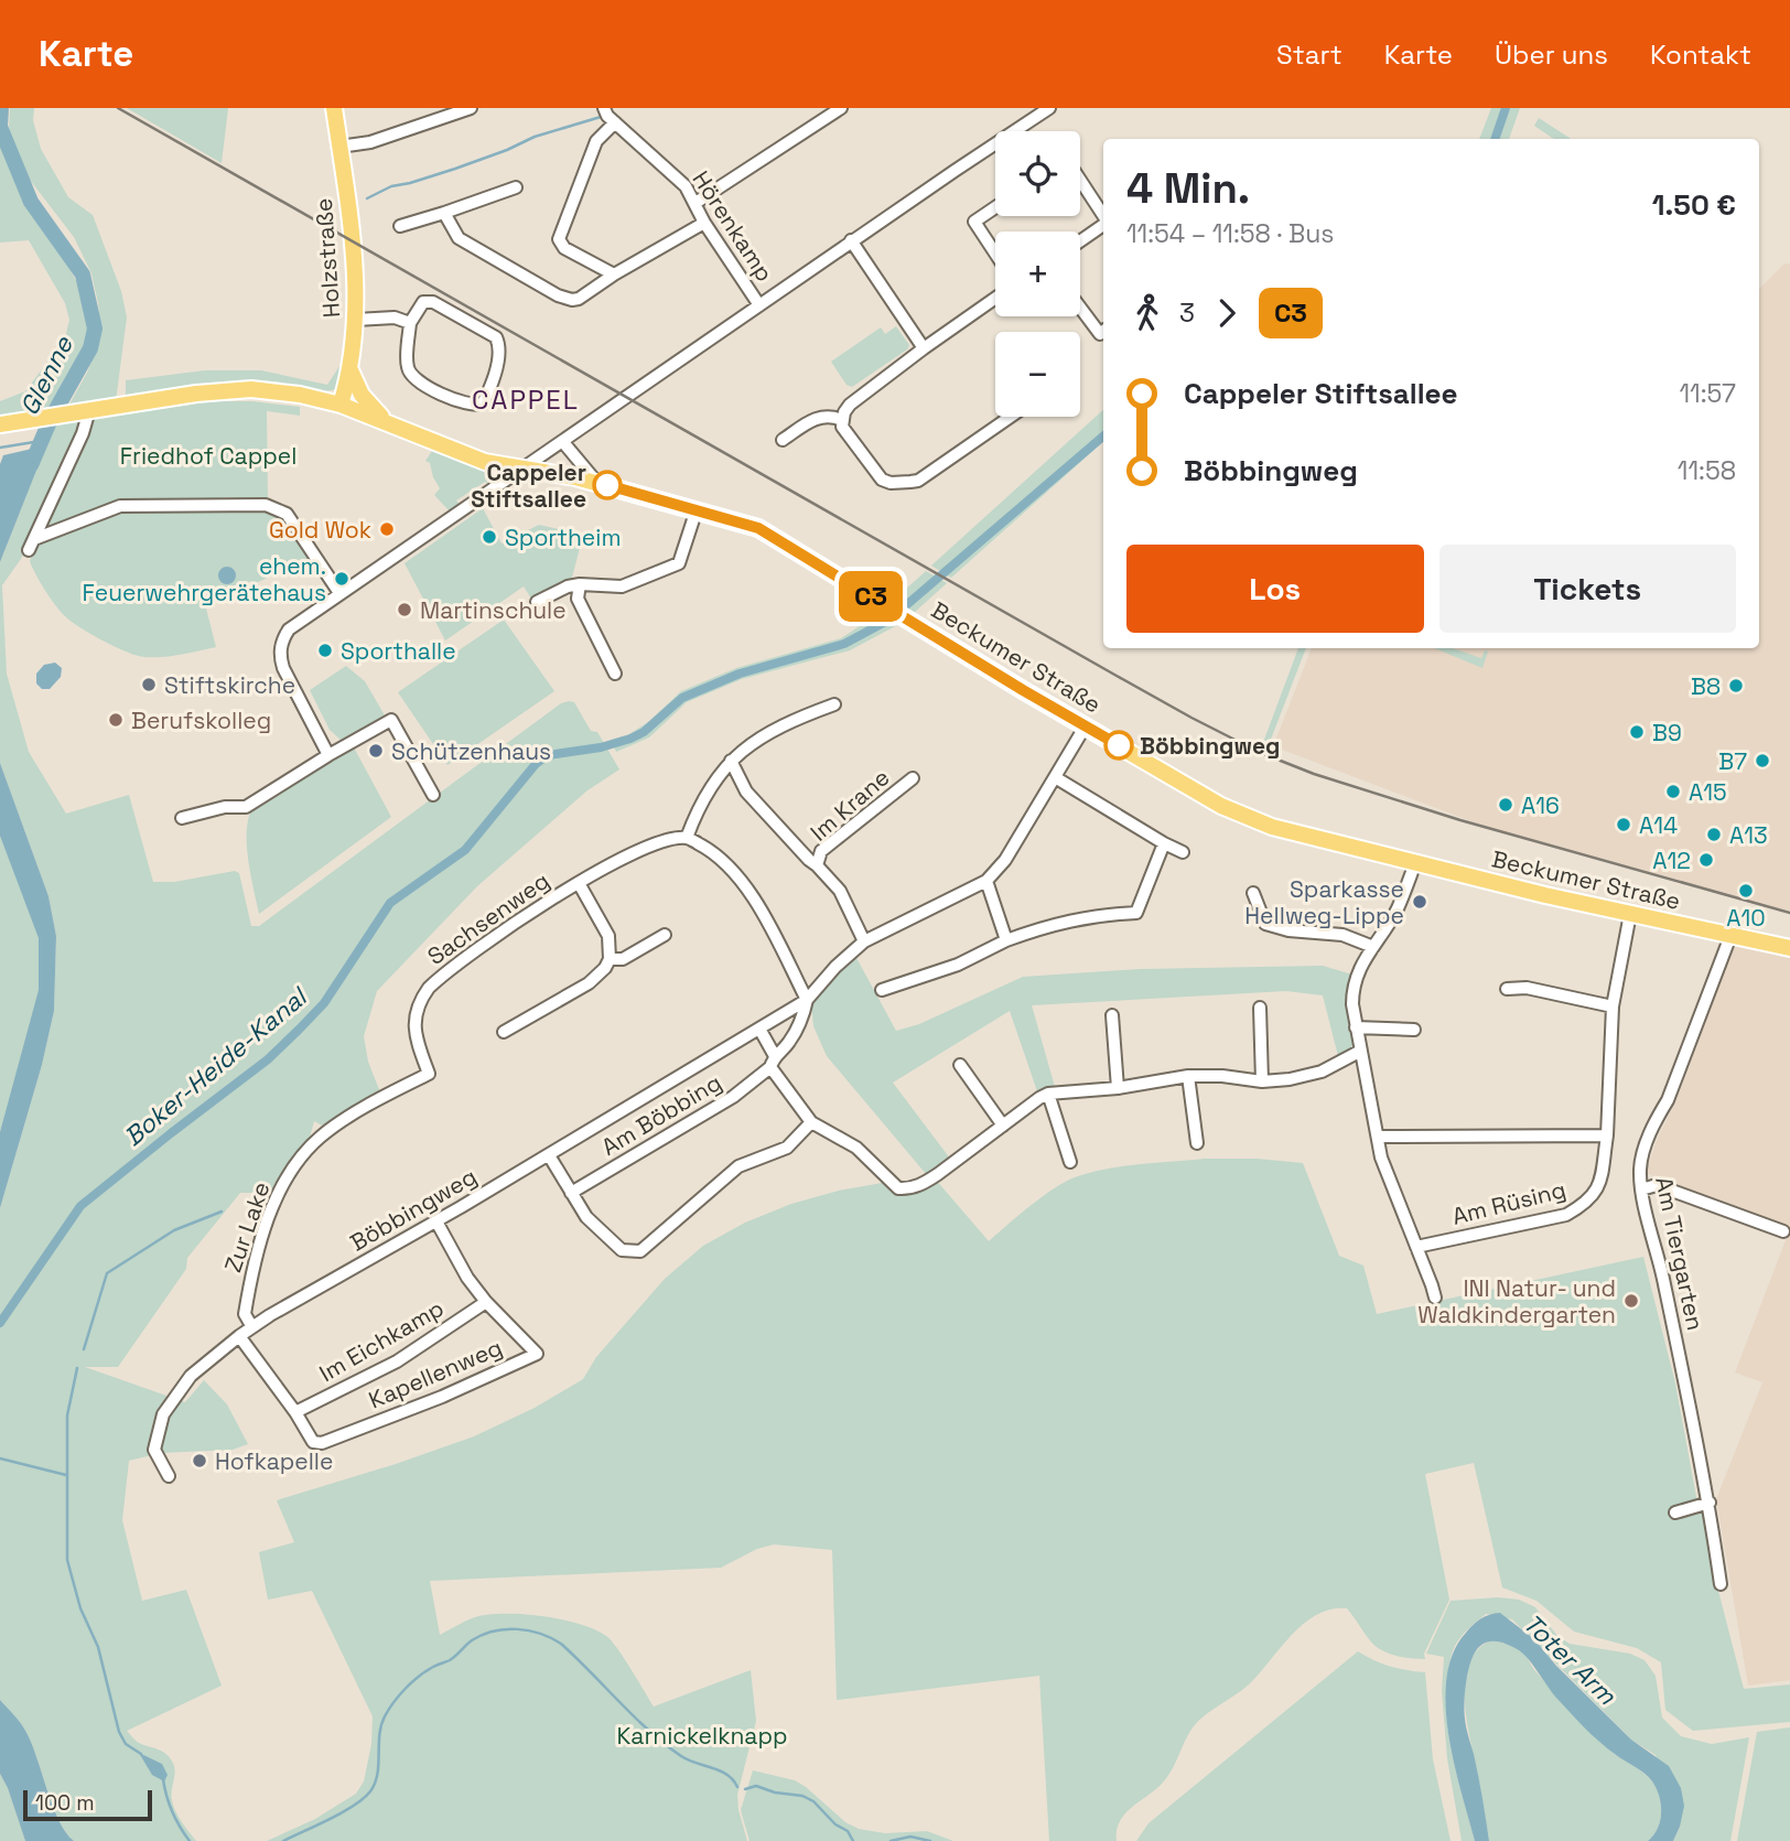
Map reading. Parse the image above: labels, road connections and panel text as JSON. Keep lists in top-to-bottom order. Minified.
{"streets":{"main road":["Holzstraße","Beckumer Straße"],"street":["Hörenkamp","Im Krane","Sachsenweg","Am Böbbing","Am Rüsing","Böbbingweg","Zur Lake","Am Tiergarten","Im Eichkamp","Kapellenweg"]},"crossings":[["Holzstraße","Beckumer Straße"],["Beckumer Straße","Am Rüsing"],["Beckumer Straße","Böbbingweg"],["Beckumer Straße","Am Tiergarten"],["Im Krane","Böbbingweg"],["Sachsenweg","Zur Lake"],["Am Böbbing","Böbbingweg"],["Böbbingweg","Zur Lake"],["Böbbingweg","Kapellenweg"],["Im Eichkamp","Kapellenweg"]],"districts":["CAPPEL"],"water":["Glenne","Boker-Heide-Kanal","Toter Arm"],"parks":["Friedhof Cappel","Karnickelknapp"],"places":["Cappeler Stiftsallee","Gold Wok","Sportheim","ehem. Feuerwehrgerätehaus","Martinschule","Sporthalle","Stiftskirche","B8","Berufskolleg","B9","Böbbingweg","Schützenhaus","B7","A15","A16","A14","A13","A12","A10","Sparkasse Hellweg-Lippe","INI Natur- und Waldkindergarten","Hofkapelle"],"lines":["bus line C3"],"scale_bar":"100 m","page":{"header":"Karte","nav":["Start","Karte","Über uns","Kontakt"],"on_map":"C3","map_buttons":["+","−"],"heading":["4 Min.","11:54 – 11:58 · Bus","1.50 €"],"legs":["3","C3"],"list":[{"name":"Cappeler Stiftsallee","value":"11:57"},{"name":"Böbbingweg","value":"11:58"}],"buttons":["Los","Tickets"],"scale":"100 m"}}
